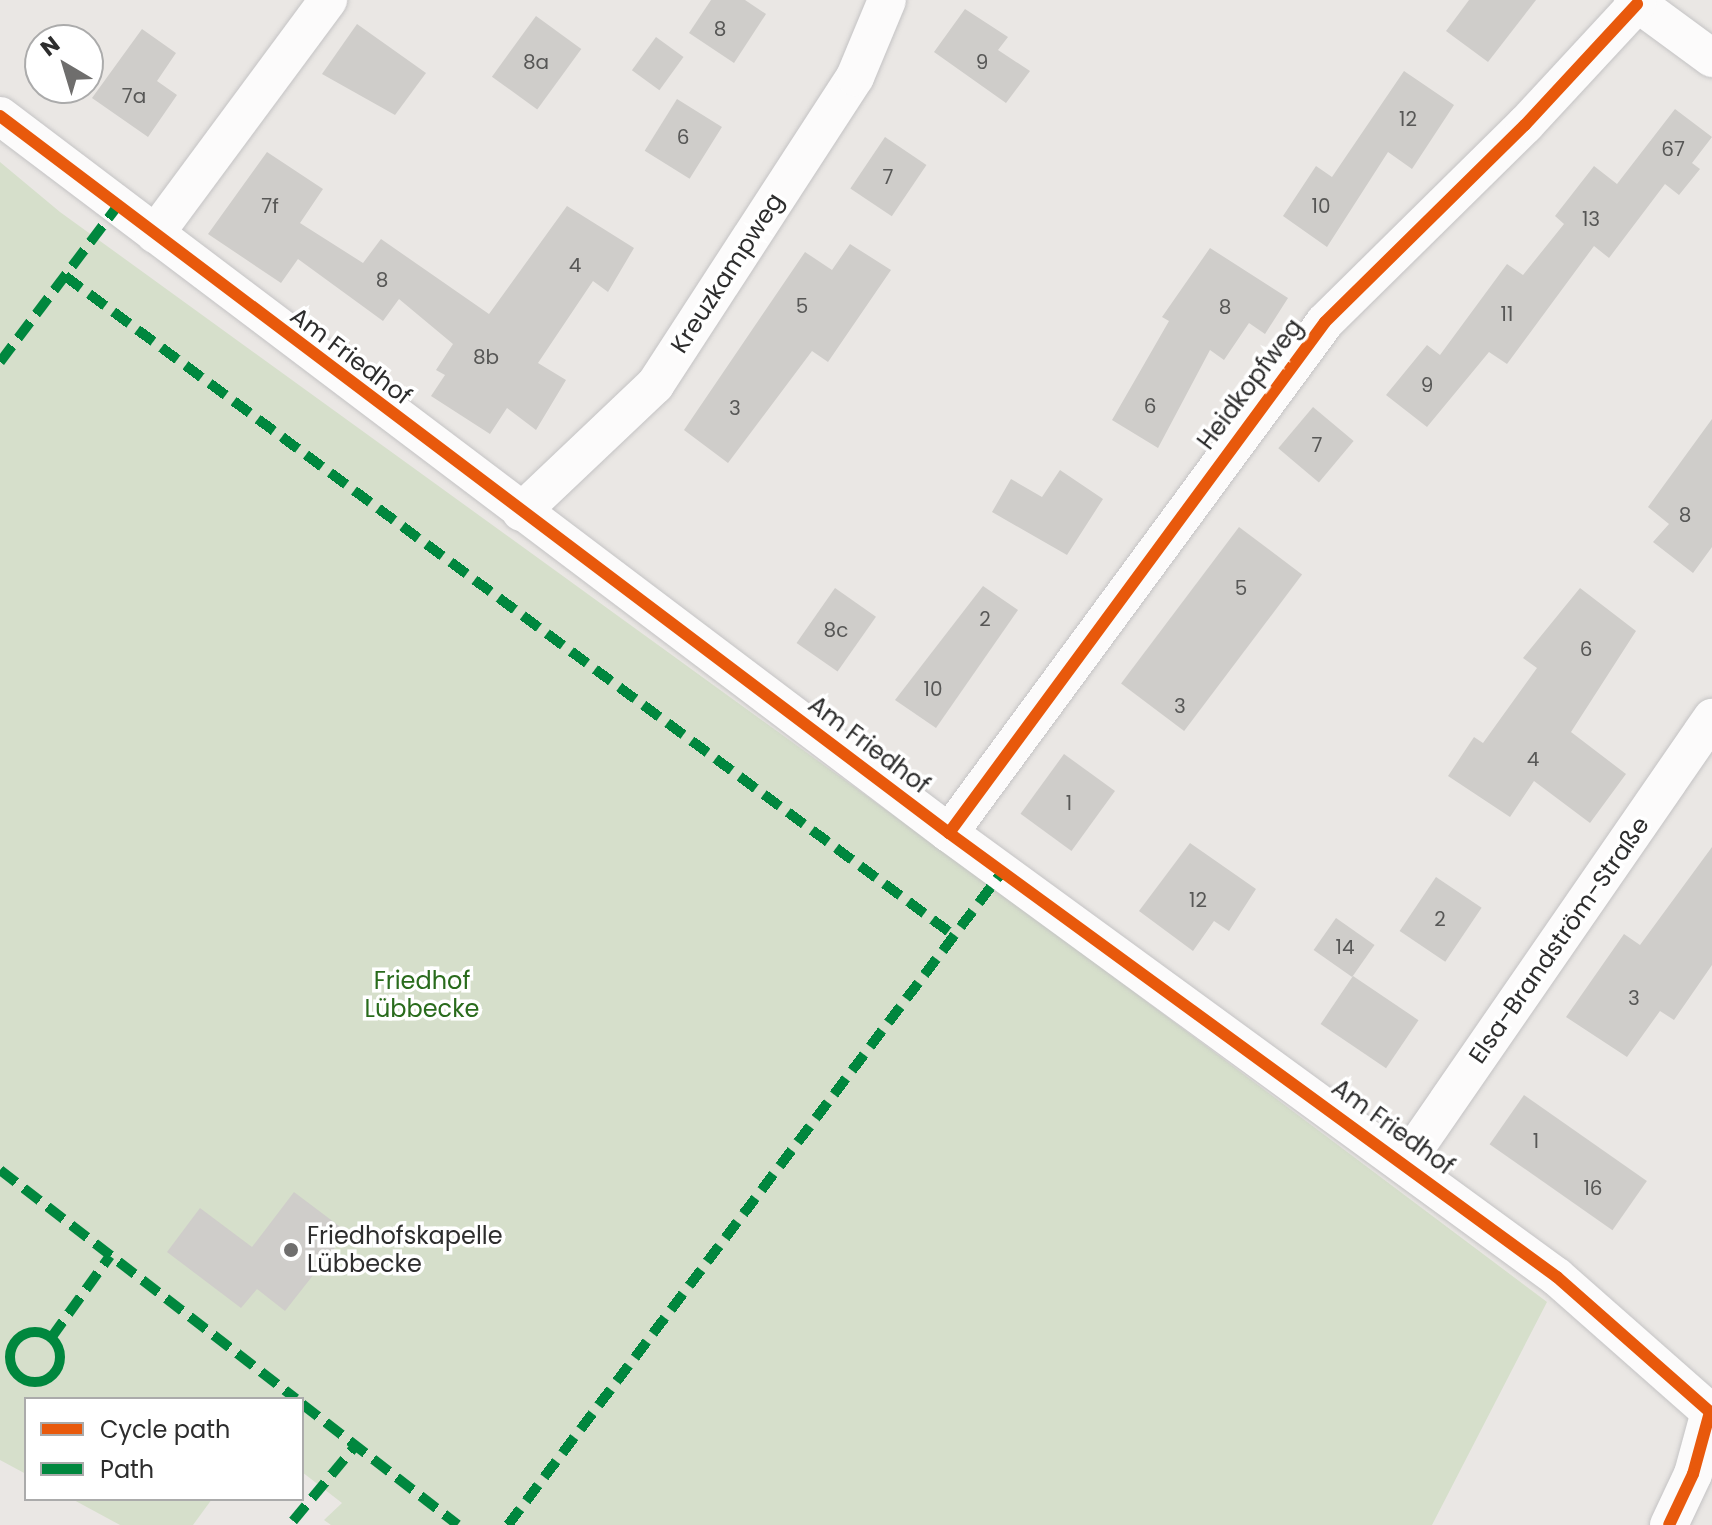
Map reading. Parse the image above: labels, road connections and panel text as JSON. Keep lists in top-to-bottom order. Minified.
{"streets":{"street":["Kreuzkampweg","Am Friedhof","Heidkopfweg","Elsa-Brandström-Straße"]},"crossings":[["Kreuzkampweg","Am Friedhof"],["Am Friedhof","Heidkopfweg"],["Am Friedhof","Elsa-Brandström-Straße"]],"parks":["Friedhof Lübbecke"],"places":["Friedhofskapelle Lübbecke"],"house_numbers":["8","8a","9","7a","12","6","67","7","7f","10","13","4","8","5","8","11","8b","9","6","3","7","8","5","2","8c","6","10","3","4","1","12","2","14","3","1","16"],"legend":["Cycle path","Path"],"north":"top left"}
